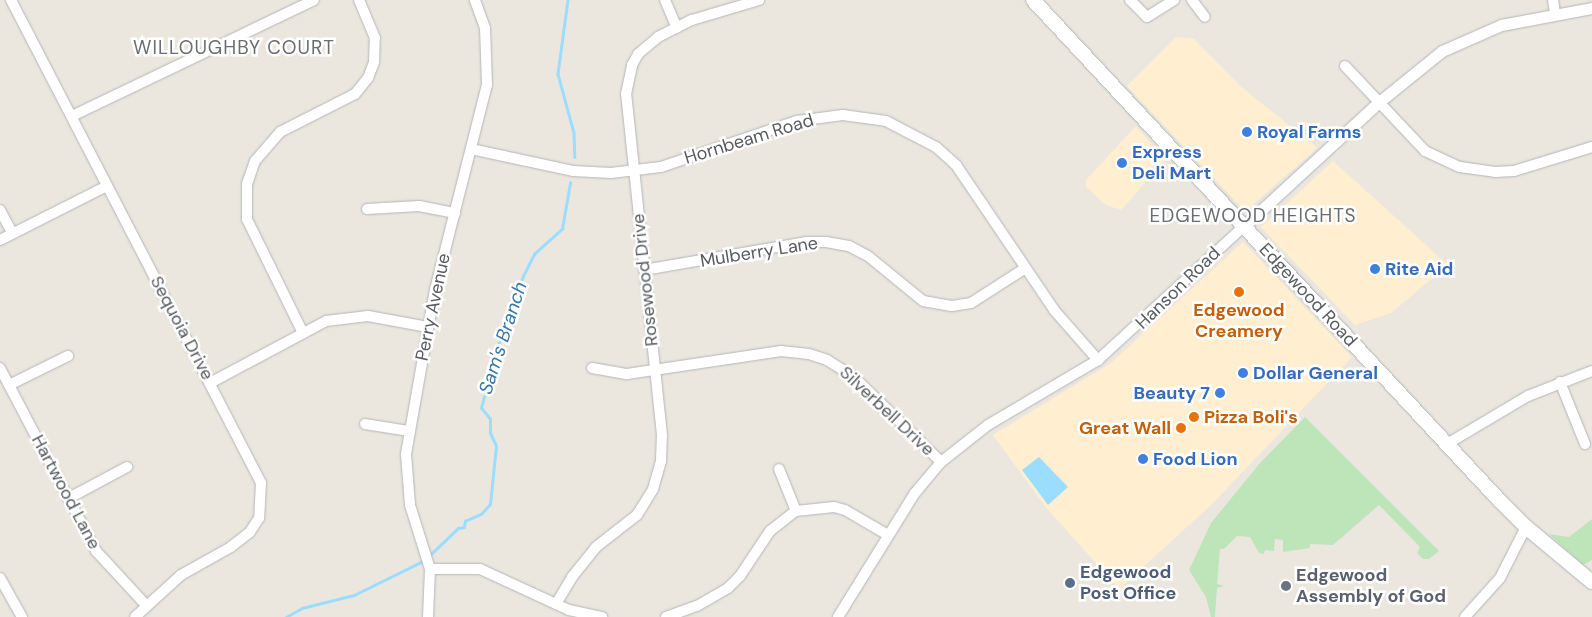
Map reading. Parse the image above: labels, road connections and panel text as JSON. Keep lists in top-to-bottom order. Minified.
{"streets":{"main road":["Edgewood Road"],"street":["Hornbeam Road","Mulberry Lane","Rosewood Drive","Hanson Road","Perry Avenue","Sequoia Drive","Silverbell Drive","Hartwood Lane"]},"crossings":[["Hornbeam Road","Mulberry Lane"],["Hornbeam Road","Rosewood Drive"],["Hornbeam Road","Hanson Road"],["Hornbeam Road","Perry Avenue"],["Mulberry Lane","Rosewood Drive"],["Rosewood Drive","Silverbell Drive"],["Hanson Road","Edgewood Road"],["Hanson Road","Silverbell Drive"],["Sequoia Drive","Hartwood Lane"]],"districts":["WILLOUGHBY COURT","EDGEWOOD HEIGHTS"],"water":["Sam's Branch"],"places":["Royal Farms","Express Deli Mart","Rite Aid","Edgewood Creamery","Dollar General","Beauty 7","Pizza Boli's","Great Wall","Food Lion","Edgewood Post Office","Edgewood Assembly of God"]}
